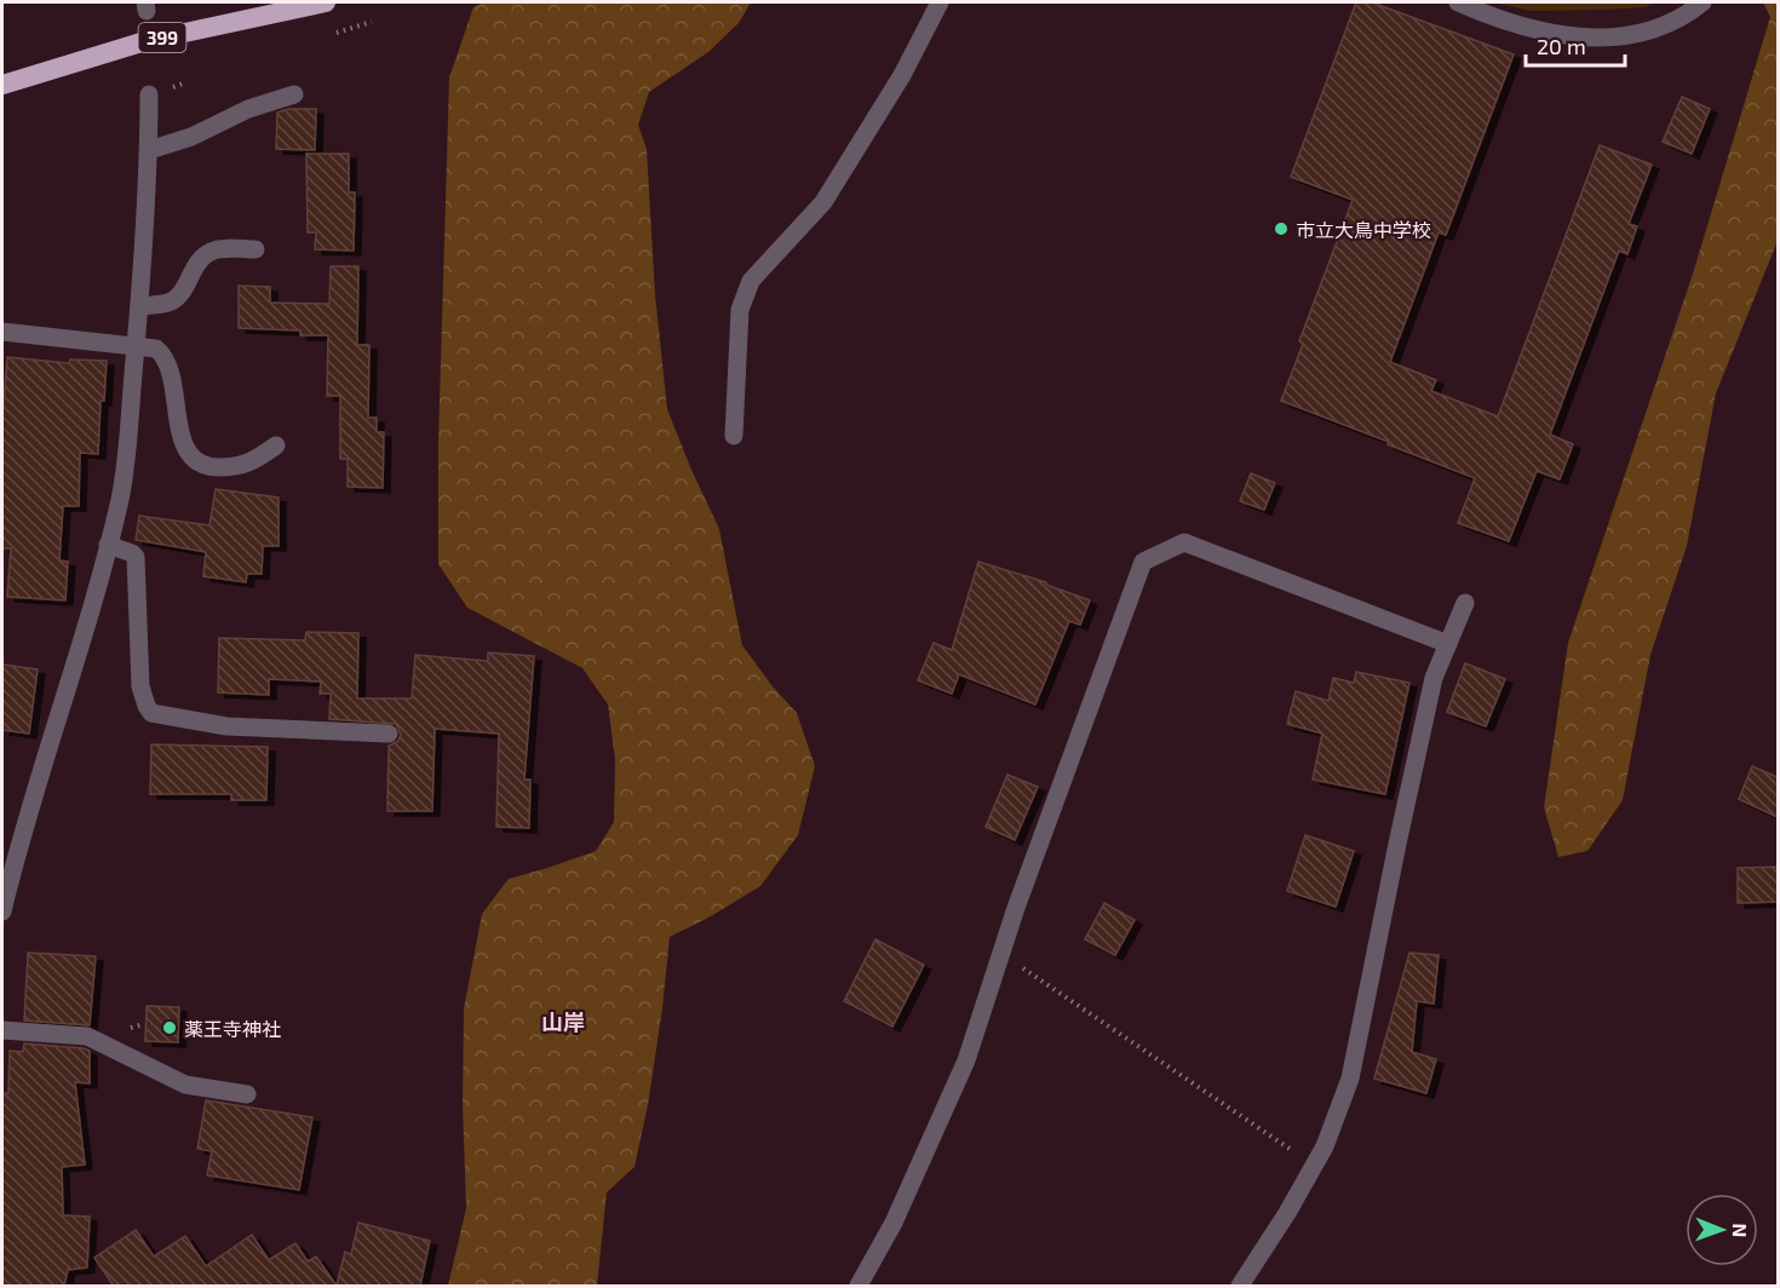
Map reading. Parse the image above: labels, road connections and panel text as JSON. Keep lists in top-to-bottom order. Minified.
{"streets":{"highway":["399"]},"districts":["山岸"],"places":["市立大鳥中学校","薬王寺神社"],"scale_bar":"20 m","north":"right"}
